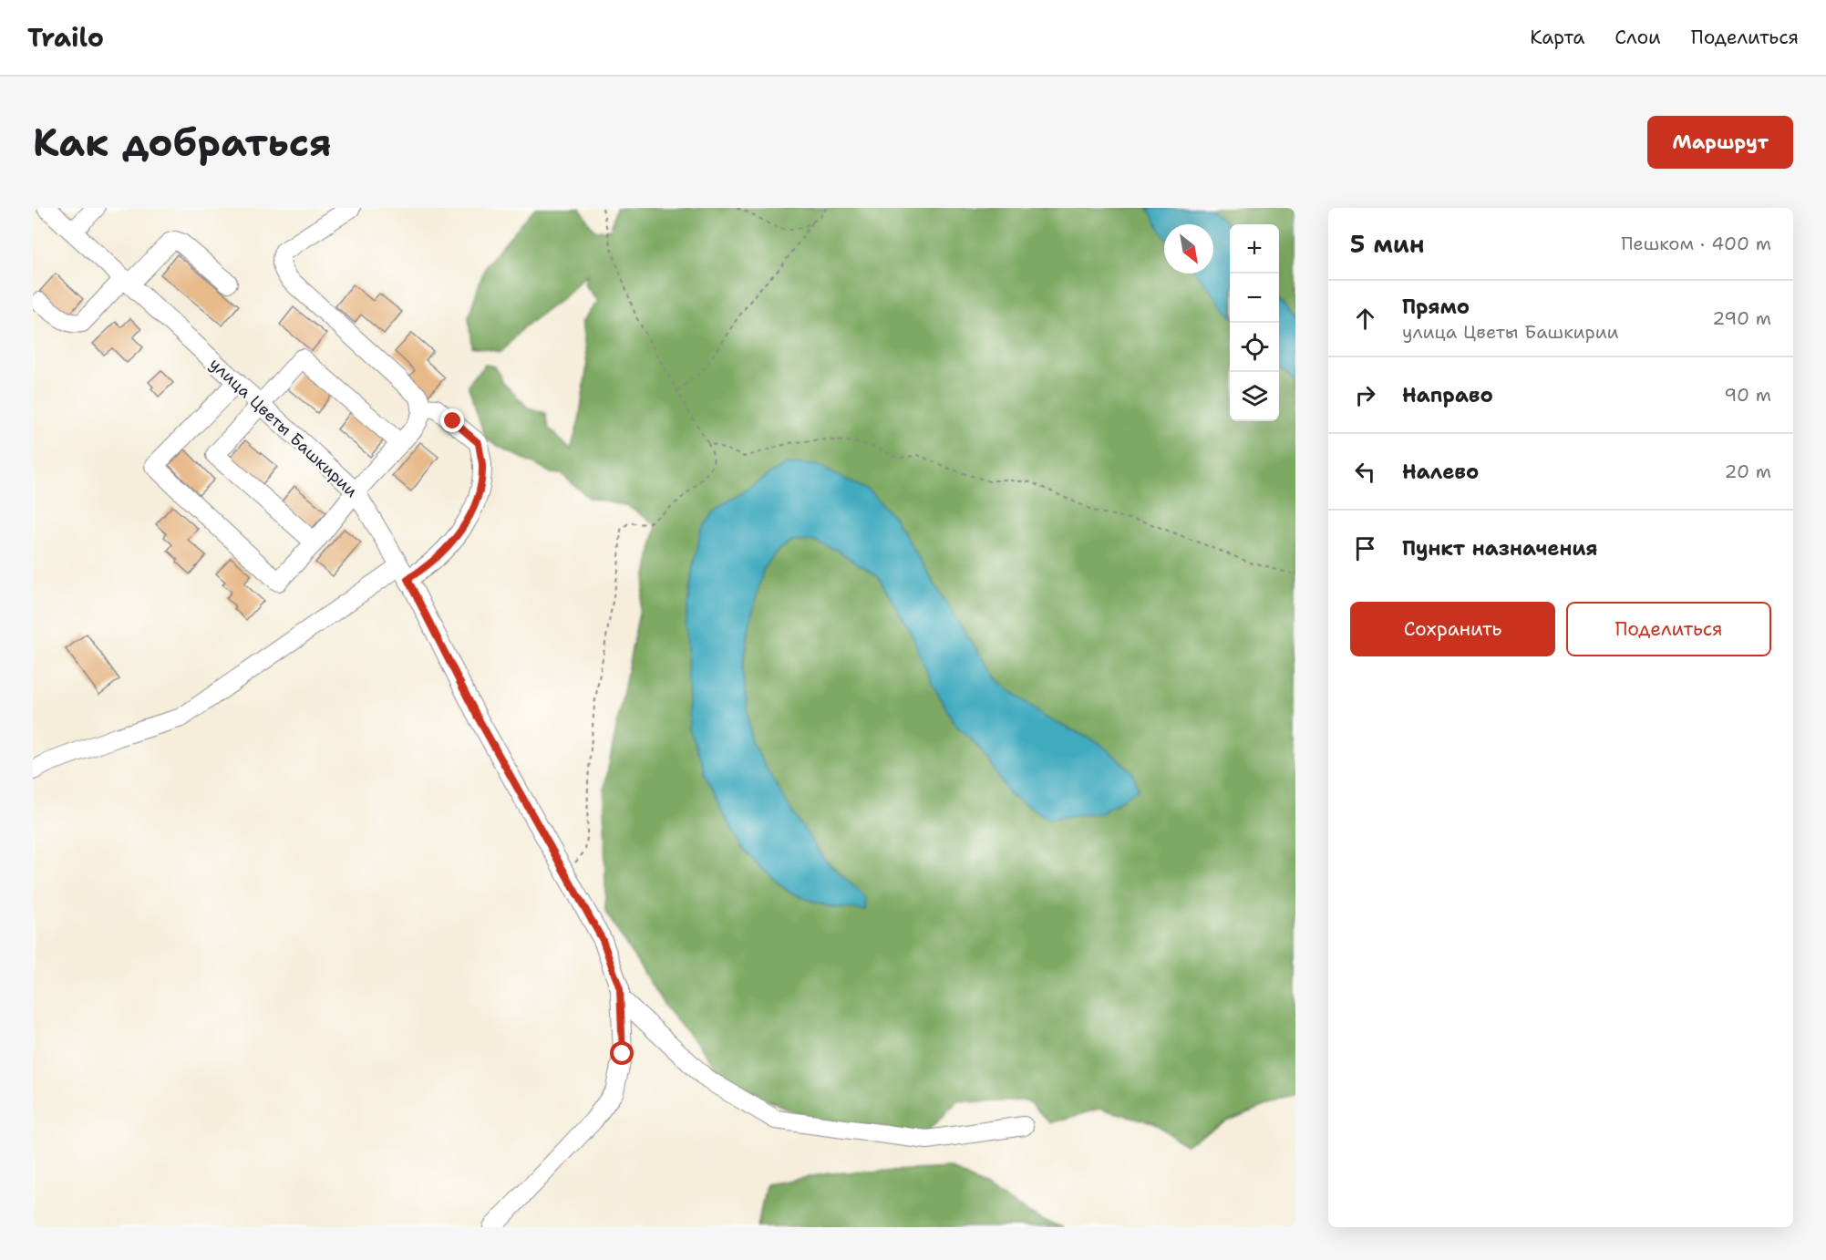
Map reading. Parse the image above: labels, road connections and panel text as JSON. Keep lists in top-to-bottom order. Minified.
{"streets":{"street":["улица Цветы Башкирии"]},"north":"bottom right","page":{"header":"Trailo","nav":["Карта","Слои","Поделиться"],"buttons":["Маршрут",["Сохранить","Поделиться"]],"title":"Как добраться","heading":["5 мин","Пешком · 400 m"],"map_buttons":["+","−"],"list":[["Прямо","улица Цветы Башкирии","290 m"],["Направо","90 m"],["Налево","20 m"],"Пункт назначения"]}}
